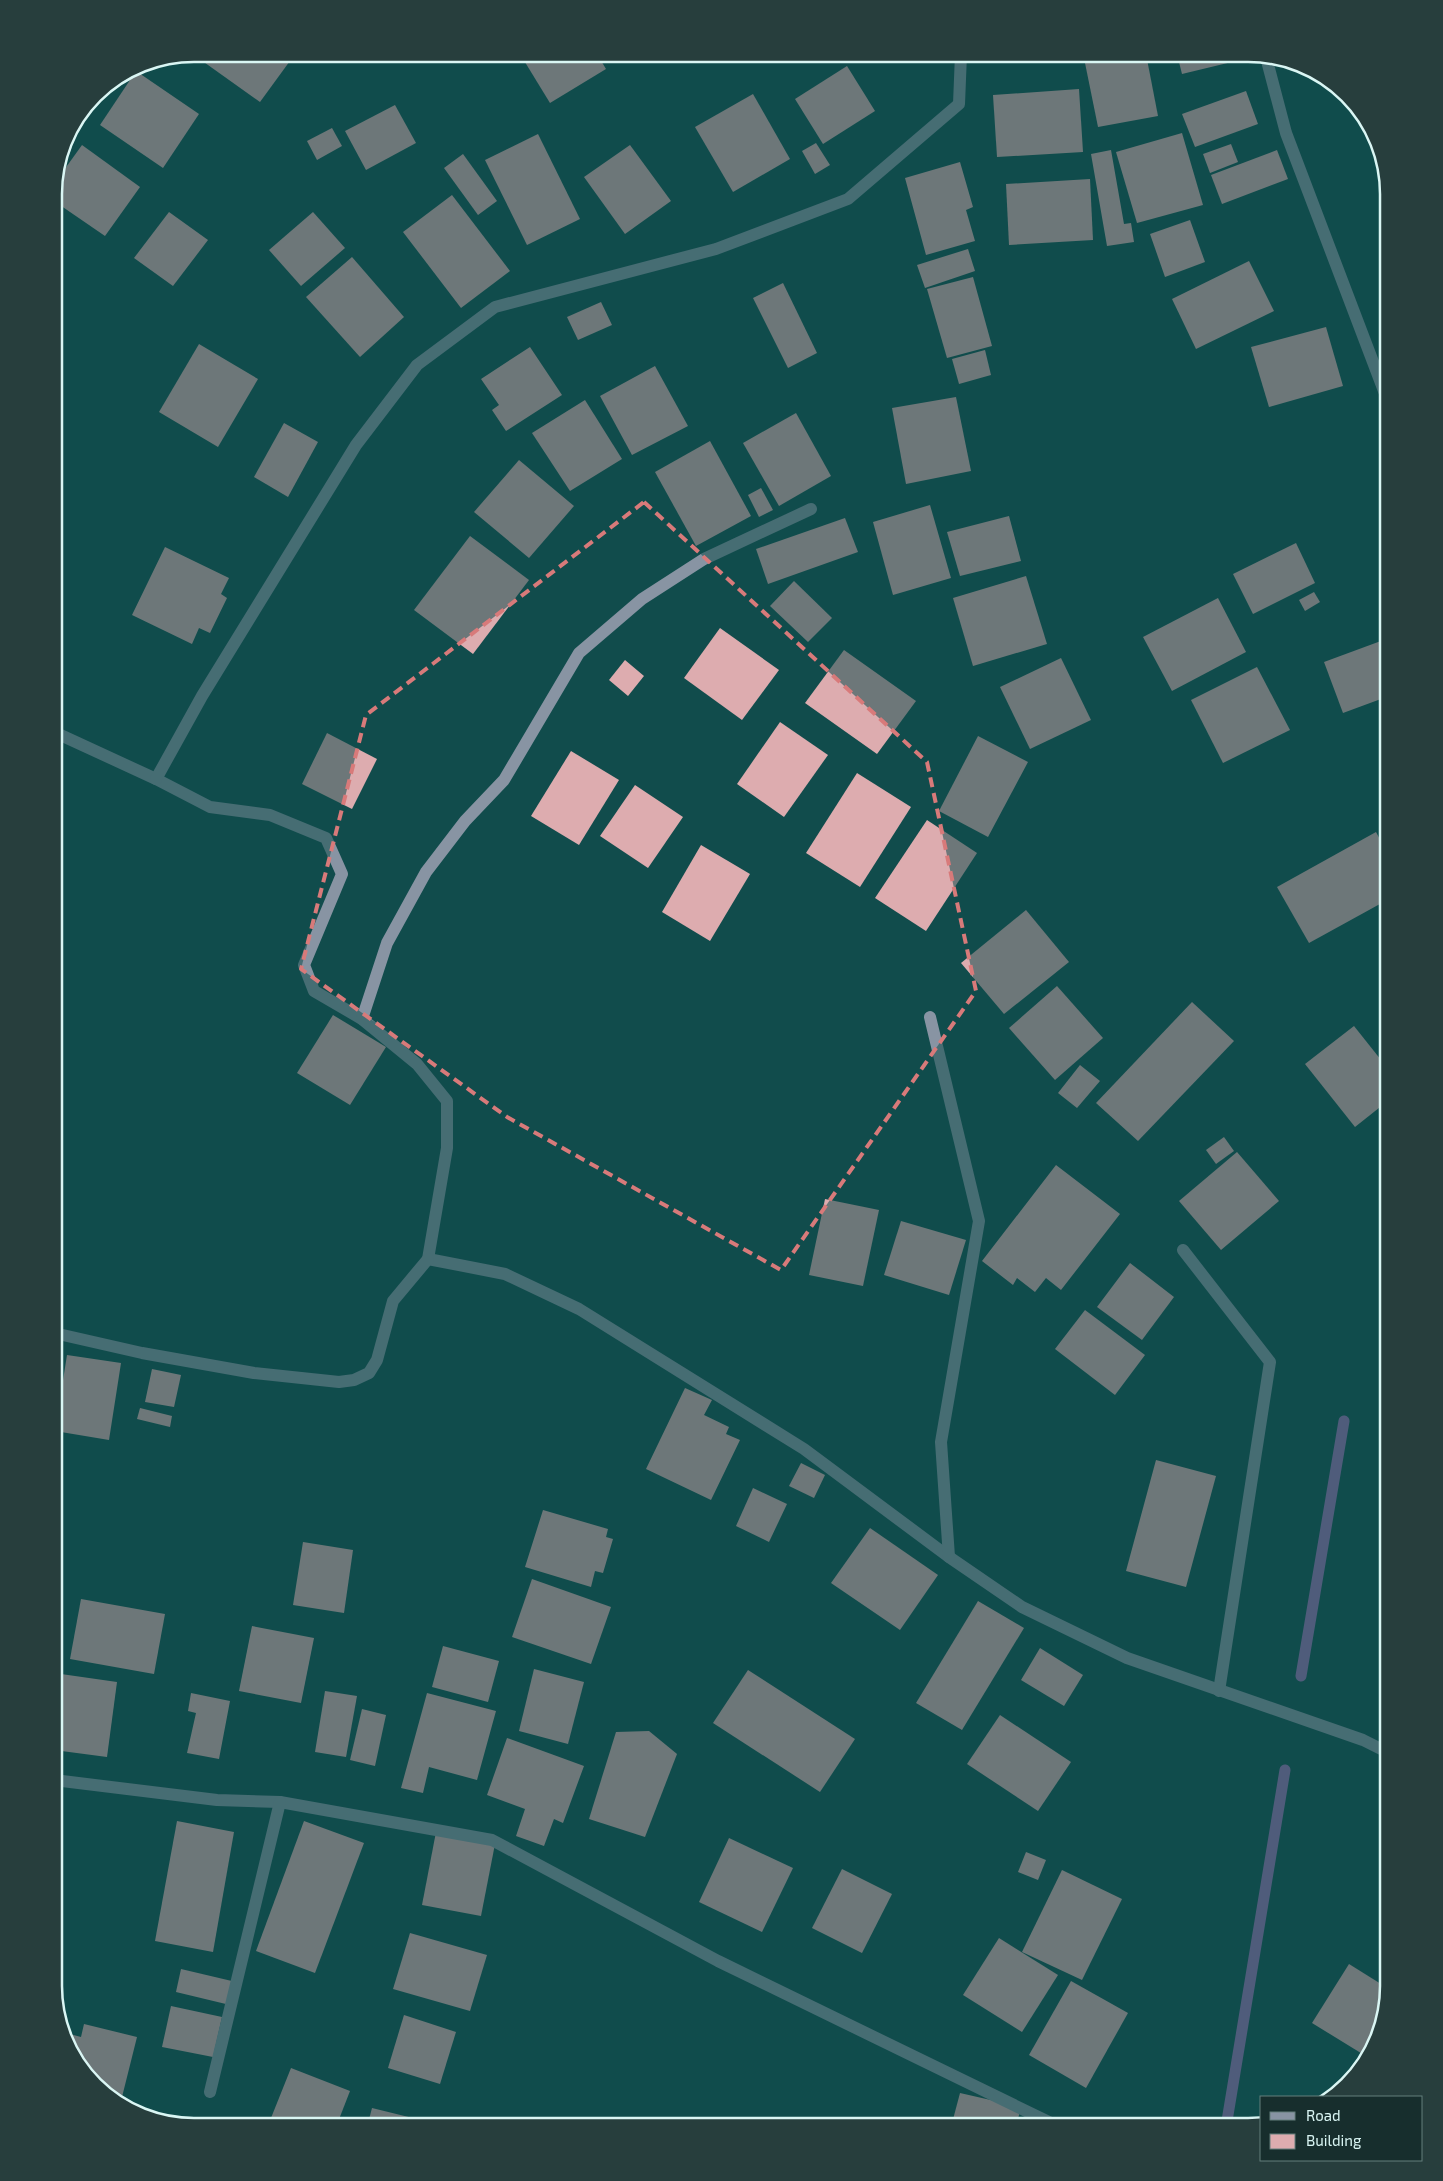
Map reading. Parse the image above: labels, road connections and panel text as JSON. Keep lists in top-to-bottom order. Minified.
{"legend":["Road","Building"]}
